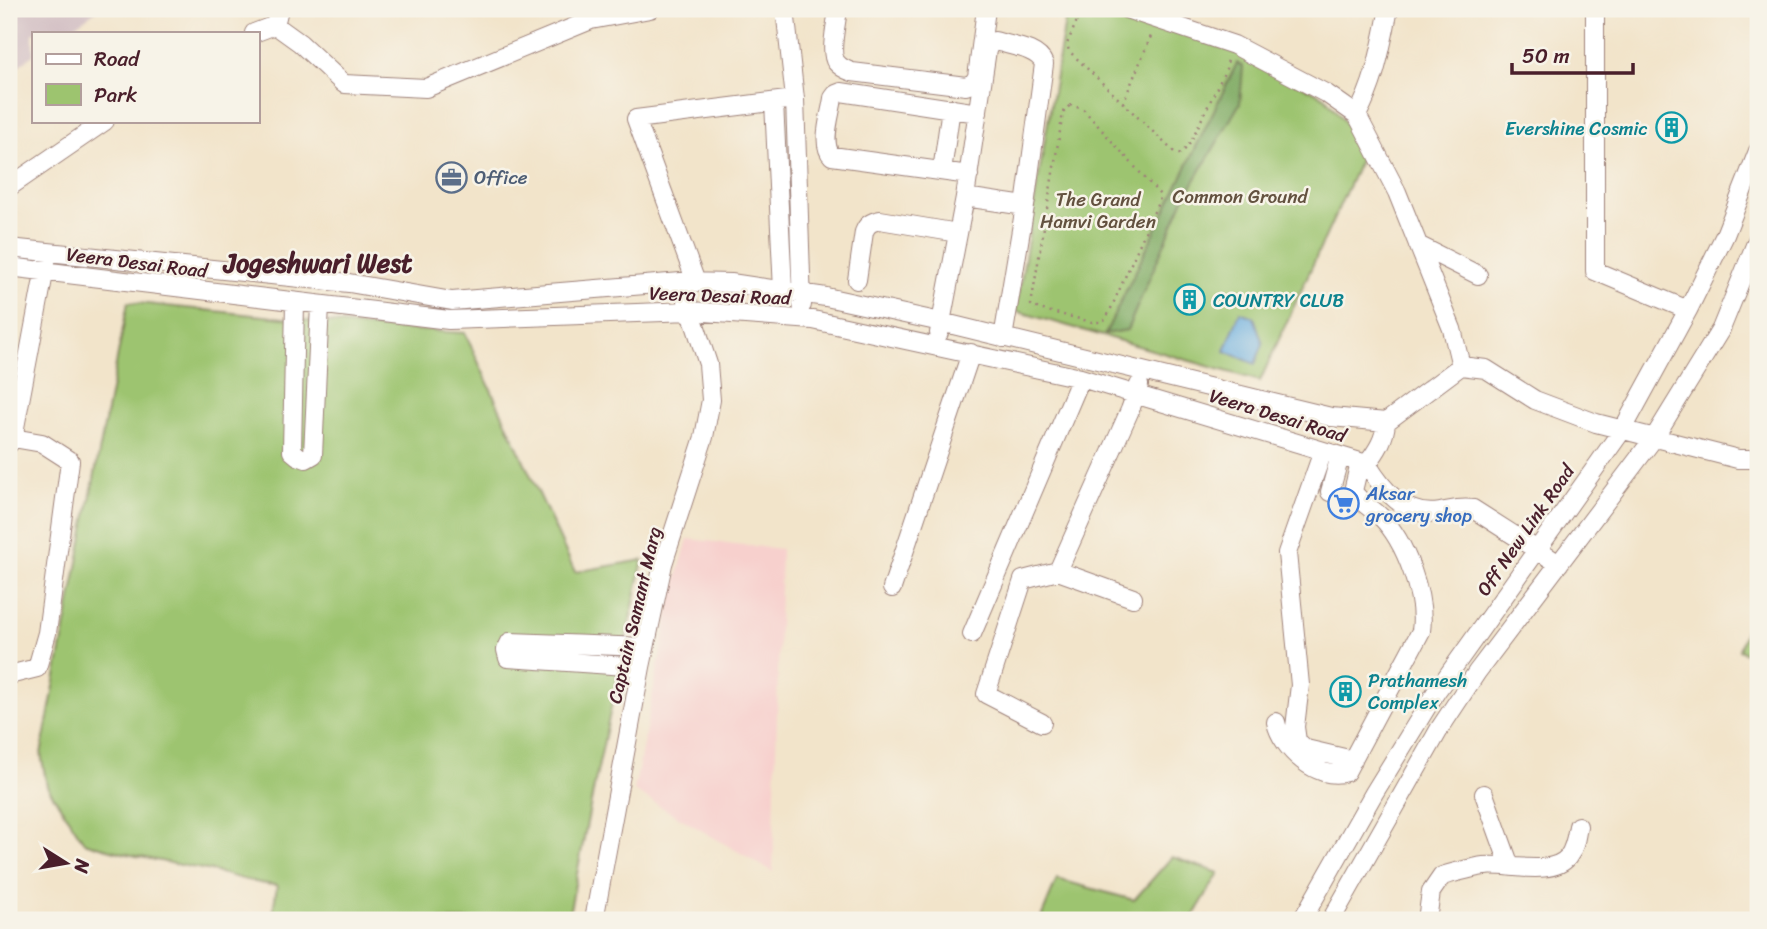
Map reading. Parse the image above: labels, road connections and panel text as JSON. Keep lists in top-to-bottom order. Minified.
{"streets":{"street":["Veera Desai Road","Off New Link Road","Captain Samant Marg"]},"crossings":[["Veera Desai Road","Captain Samant Marg"]],"districts":["Jogeshwari West"],"parks":["Common Ground","The Grand Hamvi Garden"],"places":{"building":["Evershine Cosmic","COUNTRY CLUB","Prathamesh Complex"],"office":["Office"],"supermarket":["Aksar grocery shop"]},"legend":["Road","Park"],"scale_bar":"50 m","north":"right"}
